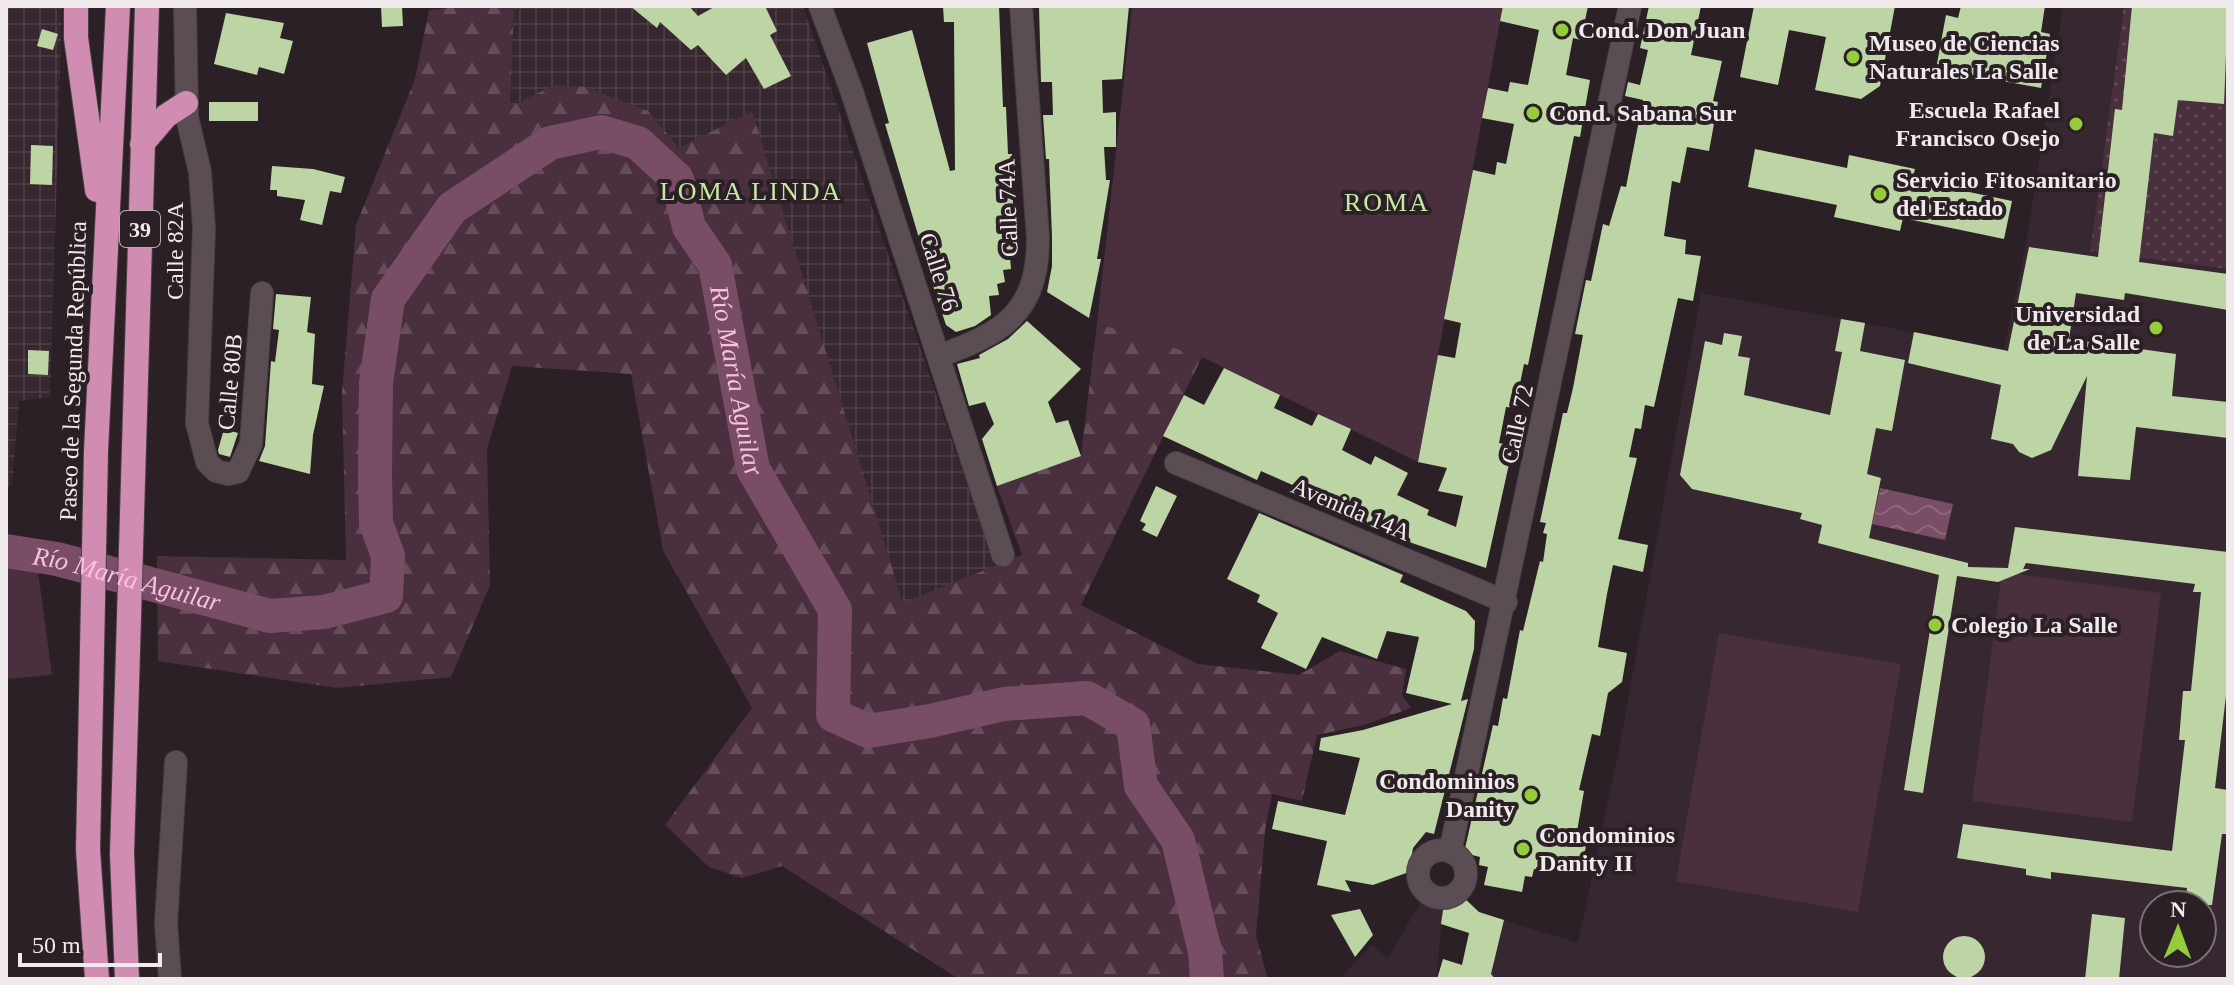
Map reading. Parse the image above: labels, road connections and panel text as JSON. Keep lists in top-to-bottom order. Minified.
{"streets":{"highway":["39","Paseo de la Segunda República"],"street":["Calle 74A","Calle 82A","Calle 76","Calle 80B","Calle 72","Avenida 14A"]},"crossings":[["Calle 74A","Calle 76"],["Calle 82A","Calle 80B"],["Calle 72","Avenida 14A"]],"districts":["LOMA LINDA","ROMA"],"water":["Río María Aguilar"],"places":["Cond. Don Juan","Museo de Ciencias Naturales La Salle","Cond. Sabana Sur","Escuela Rafael Francisco Osejo","Servicio Fitosanitario del Estado","Universidad de La Salle","Colegio La Salle","Condominios Danity","Condominios Danity II"],"scale_bar":"50 m","north":"top"}
